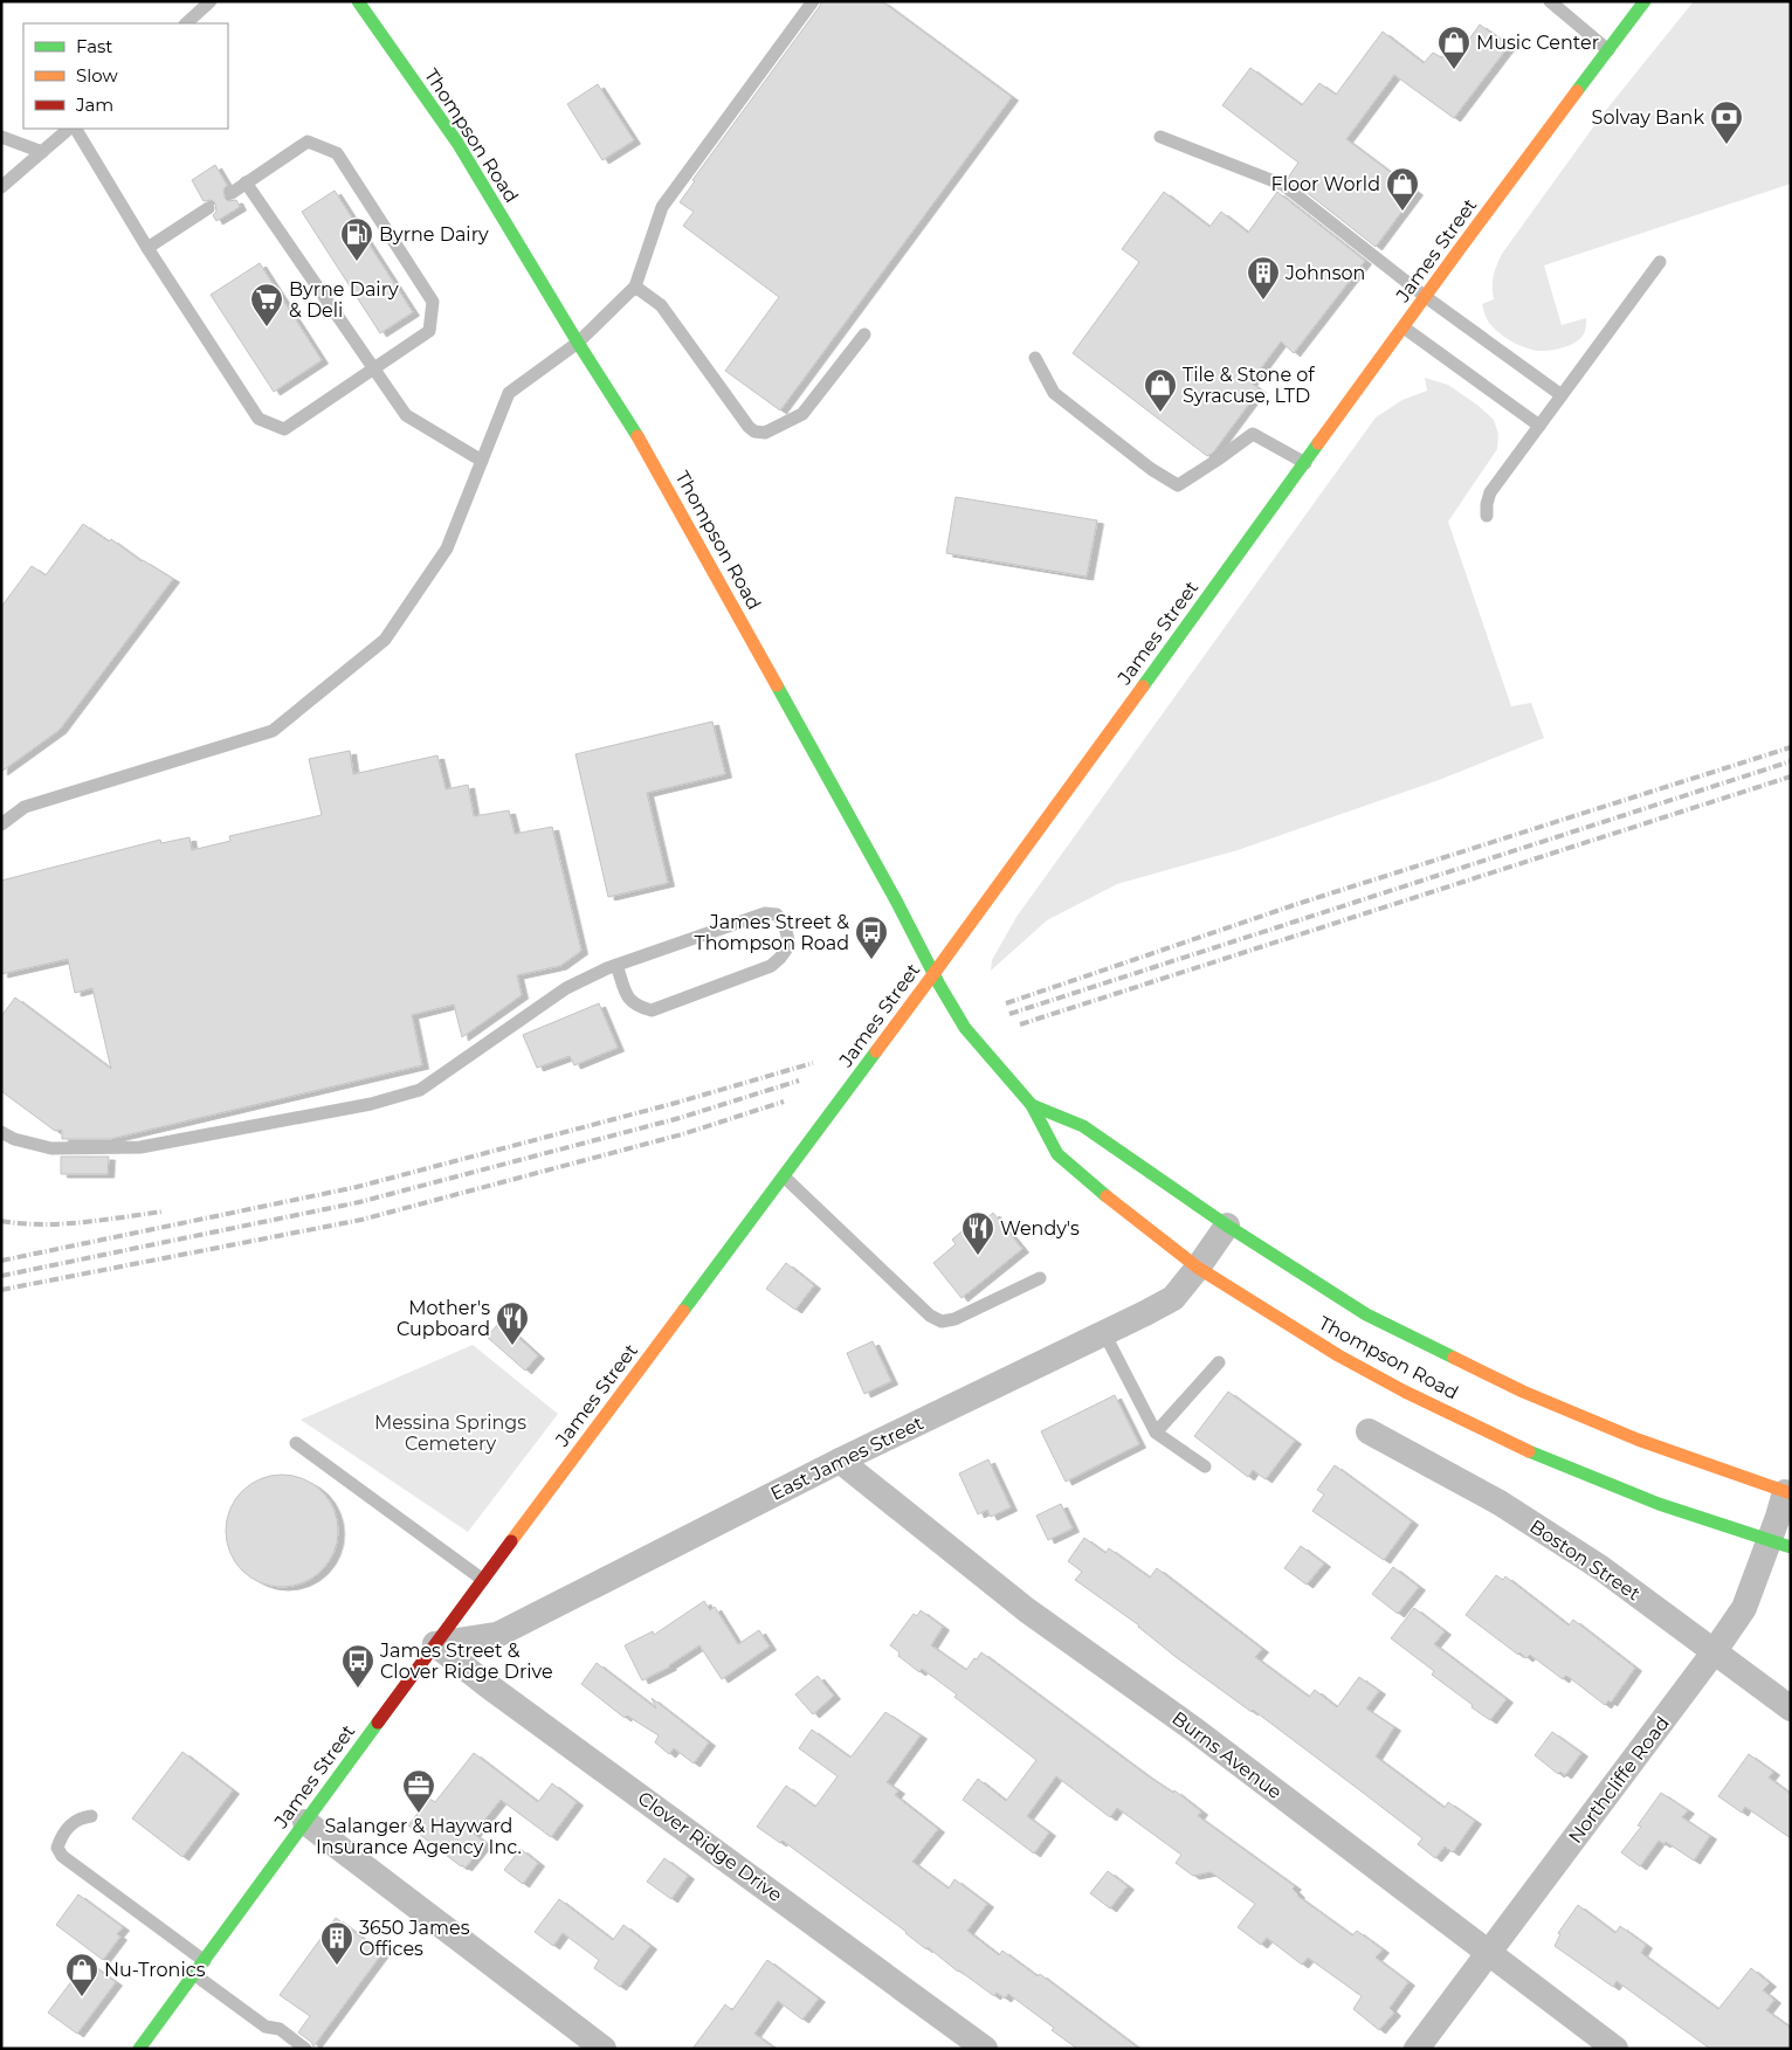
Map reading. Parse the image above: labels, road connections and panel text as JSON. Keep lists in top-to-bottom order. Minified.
{"streets":{"main road":["Thompson Road","James Street"],"street":["East James Street","Boston Street","Burns Avenue","Northcliffe Road","Clover Ridge Drive"]},"crossings":[["Thompson Road","James Street"],["Thompson Road","East James Street"],["Thompson Road","Northcliffe Road"],["James Street","East James Street"],["James Street","Clover Ridge Drive"],["East James Street","Burns Avenue"],["East James Street","Clover Ridge Drive"],["Boston Street","Northcliffe Road"],["Burns Avenue","Northcliffe Road"]],"parks":["Messina Springs Cemetery"],"places":{"shop":["Music Center","Floor World","Tile & Stone of Syracuse, LTD","Nu-Tronics"],"bank":["Solvay Bank"],"fuel station":["Byrne Dairy"],"building":["Johnson","3650 James Offices"],"supermarket":["Byrne Dairy & Deli"],"bus stop":["James Street & Thompson Road","James Street & Clover Ridge Drive"],"restaurant":["Wendy's","Mother's Cupboard"],"office":["Salanger & Hayward Insurance Agency Inc."]},"legend":["Fast","Slow","Jam"]}
